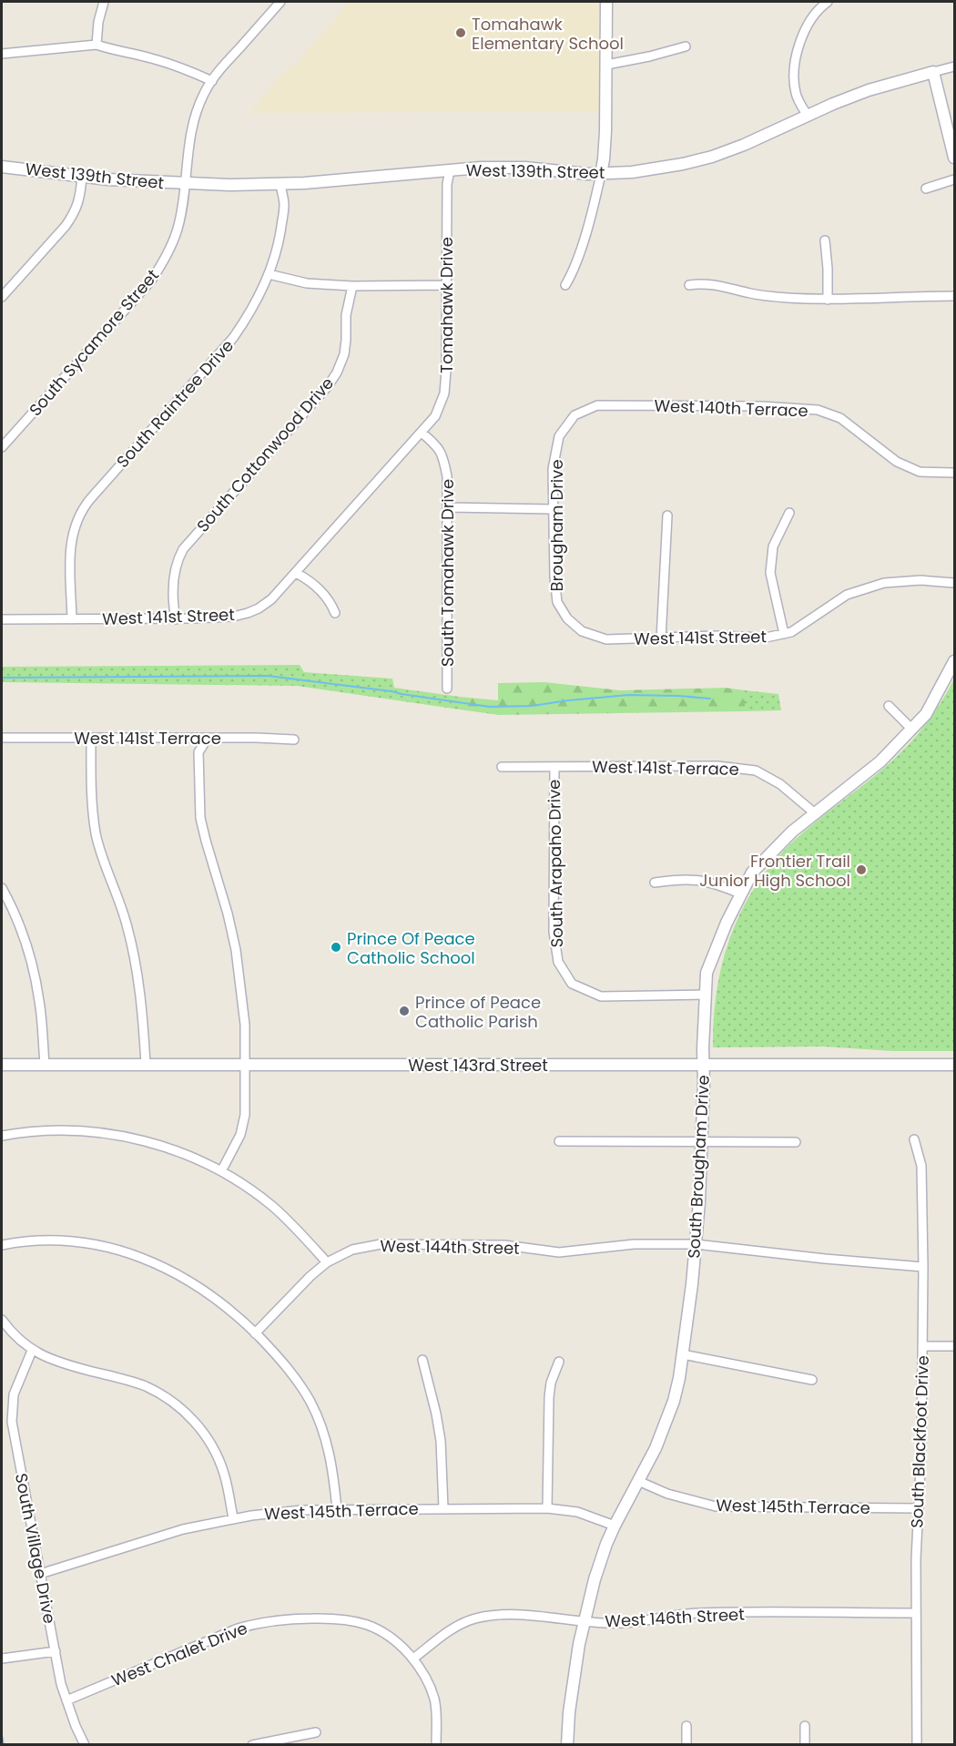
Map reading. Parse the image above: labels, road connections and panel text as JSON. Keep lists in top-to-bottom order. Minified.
{"streets":{"street":["West 139th Street","Tomahawk Drive","South Sycamore Street","South Raintree Drive","West 140th Terrace","South Cottonwood Drive","Brougham Drive","South Tomahawk Drive","West 141st Street","West 141st Terrace","South Arapaho Drive","West 143rd Street","South Brougham Drive","West 144th Street","South Blackfoot Drive","West 145th Terrace","South Village Drive","West 146th Street","West Chalet Drive"]},"crossings":[["West 139th Street","Tomahawk Drive"],["West 139th Street","South Sycamore Street"],["West 139th Street","South Raintree Drive"],["Tomahawk Drive","South Tomahawk Drive"],["Tomahawk Drive","West 141st Street"],["South Raintree Drive","West 141st Street"],["West 140th Terrace","Brougham Drive"],["South Cottonwood Drive","West 141st Street"],["Brougham Drive","West 141st Street"],["South Tomahawk Drive","West 141st Street"],["West 141st Terrace","South Arapaho Drive"],["West 141st Terrace","South Brougham Drive"],["South Arapaho Drive","South Brougham Drive"],["West 143rd Street","South Brougham Drive"],["South Brougham Drive","West 144th Street"],["South Brougham Drive","West 145th Terrace"],["South Brougham Drive","West 146th Street"],["West 144th Street","South Blackfoot Drive"],["South Blackfoot Drive","West 145th Terrace"],["South Blackfoot Drive","West 146th Street"],["West 145th Terrace","South Village Drive"],["South Village Drive","West Chalet Drive"],["West 146th Street","West Chalet Drive"]],"places":["Tomahawk Elementary School","Frontier Trail Junior High School","Prince Of Peace Catholic School","Prince of Peace Catholic Parish"]}
